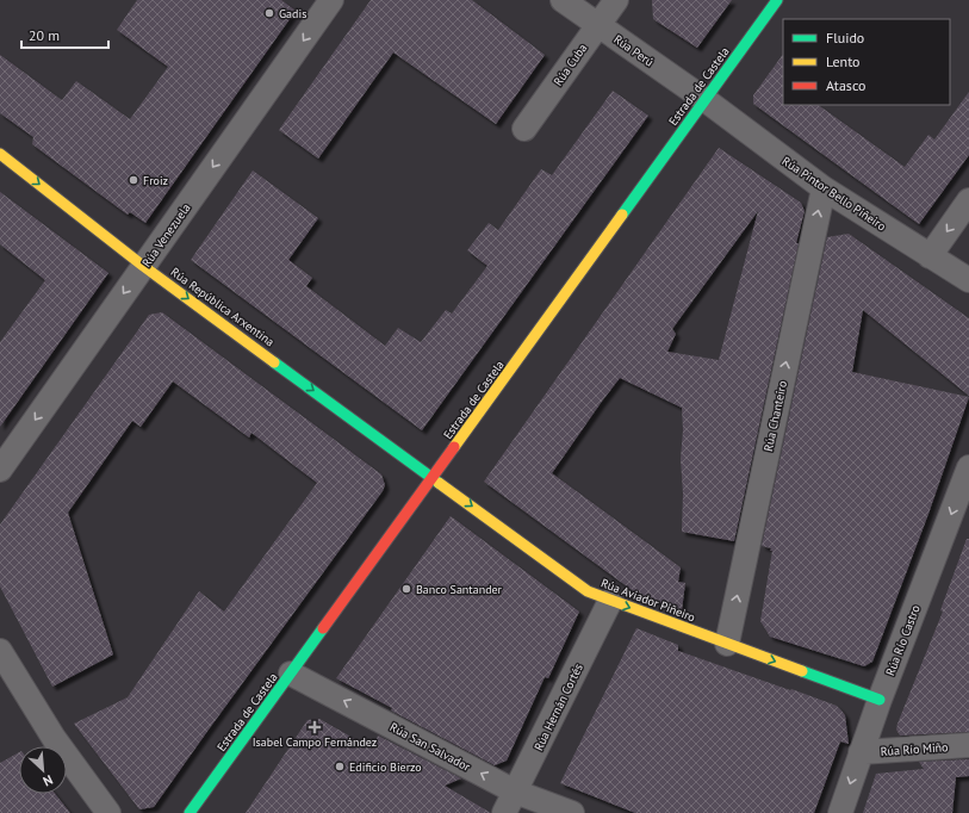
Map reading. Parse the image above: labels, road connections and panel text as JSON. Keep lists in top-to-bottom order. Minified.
{"streets":{"street":["Rúa Perú","Rúa Cuba","Estrada de Castela","Rúa Pintor Bello Piñeiro","Rúa Venezuela","Rúa República Arxentina","Rúa Chanteiro","Rúa Aviador Piñeiro","Rúa Río Castro","Rúa Hernán Cortés","Rúa San Salvador","Rúa Río Miño"]},"crossings":[["Rúa Perú","Rúa Cuba"],["Rúa Perú","Estrada de Castela"],["Rúa Perú","Rúa Pintor Bello Piñeiro"],["Estrada de Castela","Rúa Pintor Bello Piñeiro"],["Estrada de Castela","Rúa República Arxentina"],["Estrada de Castela","Rúa Aviador Piñeiro"],["Estrada de Castela","Rúa San Salvador"],["Rúa Pintor Bello Piñeiro","Rúa Chanteiro"],["Rúa Venezuela","Rúa República Arxentina"],["Rúa República Arxentina","Rúa Aviador Piñeiro"],["Rúa Chanteiro","Rúa Aviador Piñeiro"],["Rúa Aviador Piñeiro","Rúa Río Castro"],["Rúa Aviador Piñeiro","Rúa Hernán Cortés"],["Rúa Río Castro","Rúa Río Miño"],["Rúa Hernán Cortés","Rúa San Salvador"]],"one_way":["Rúa Venezuela","Rúa República Arxentina","Rúa Chanteiro","Rúa Aviador Piñeiro","Rúa Río Castro","Rúa San Salvador"],"places":{"other":["Gadis","Froiz","Banco Santander","Edificio Bierzo"],"health":["Isabel Campo Fernández"]},"legend":["Fluido","Lento","Atasco"],"scale_bar":"20 m","north":"bottom right"}
